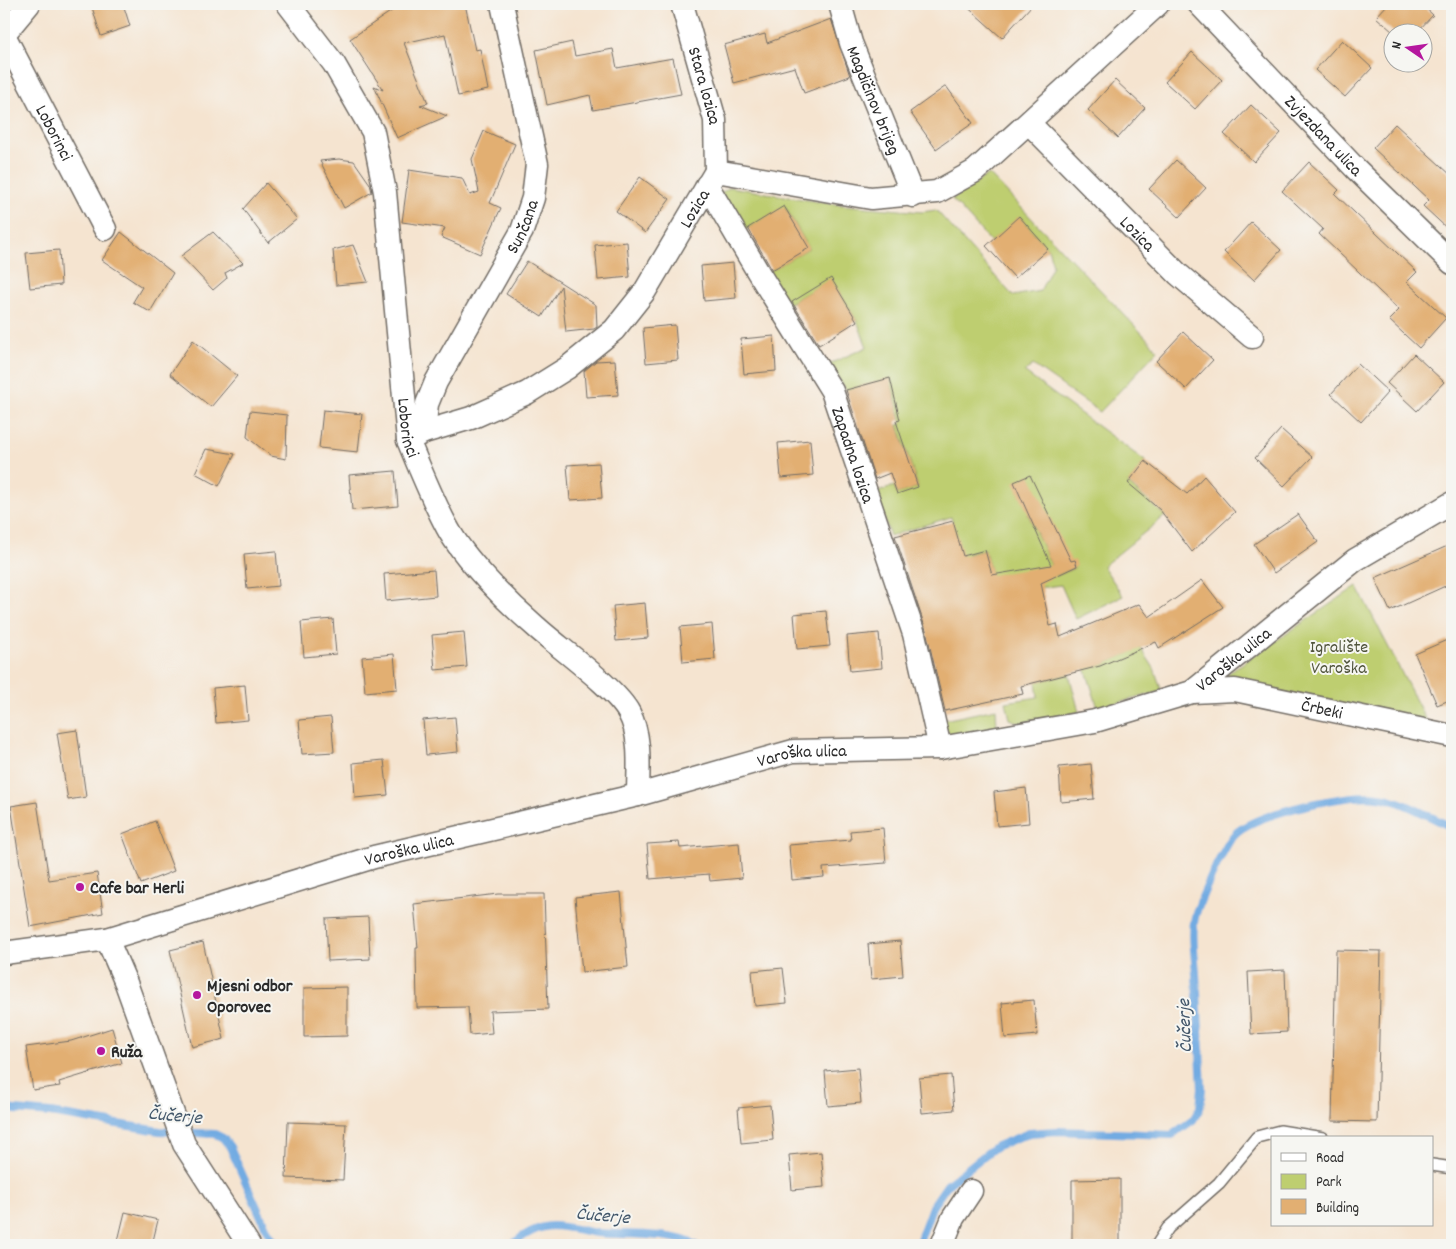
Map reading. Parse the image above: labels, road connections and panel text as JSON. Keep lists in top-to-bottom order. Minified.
{"streets":{"street":["Stara lozica","Magdičinov brijeg","Loborinci","Zvjezdana ulica","Lozica","Sunčana","Zapadna lozica","Varoška ulica","Črbeki"]},"crossings":[["Stara lozica","Lozica"],["Stara lozica","Zapadna lozica"],["Magdičinov brijeg","Lozica"],["Loborinci","Lozica"],["Loborinci","Sunčana"],["Loborinci","Varoška ulica"],["Lozica","Sunčana"],["Lozica","Zapadna lozica"],["Zapadna lozica","Varoška ulica"],["Varoška ulica","Črbeki"]],"water":["Čučerje"],"parks":["Igralište Varoška"],"places":["Cafe bar Herli","Mjesni odbor Oporovec","Ruža"],"legend":["Road","Park","Building"],"north":"left"}
